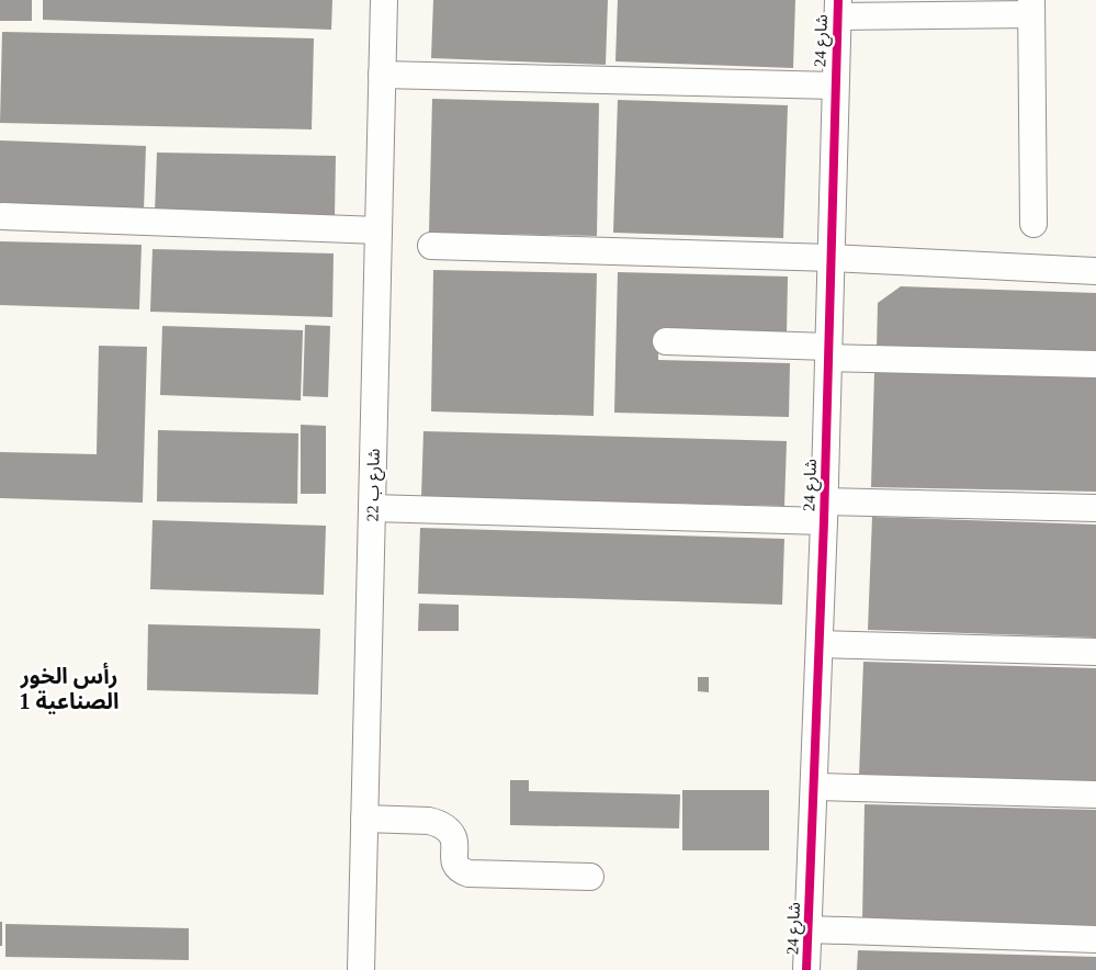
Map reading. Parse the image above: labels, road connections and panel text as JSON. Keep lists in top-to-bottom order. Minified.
{"streets":{"street":["شارع 24","شارع ب 22"]},"districts":["رأس الخور الصناعية 1"]}
